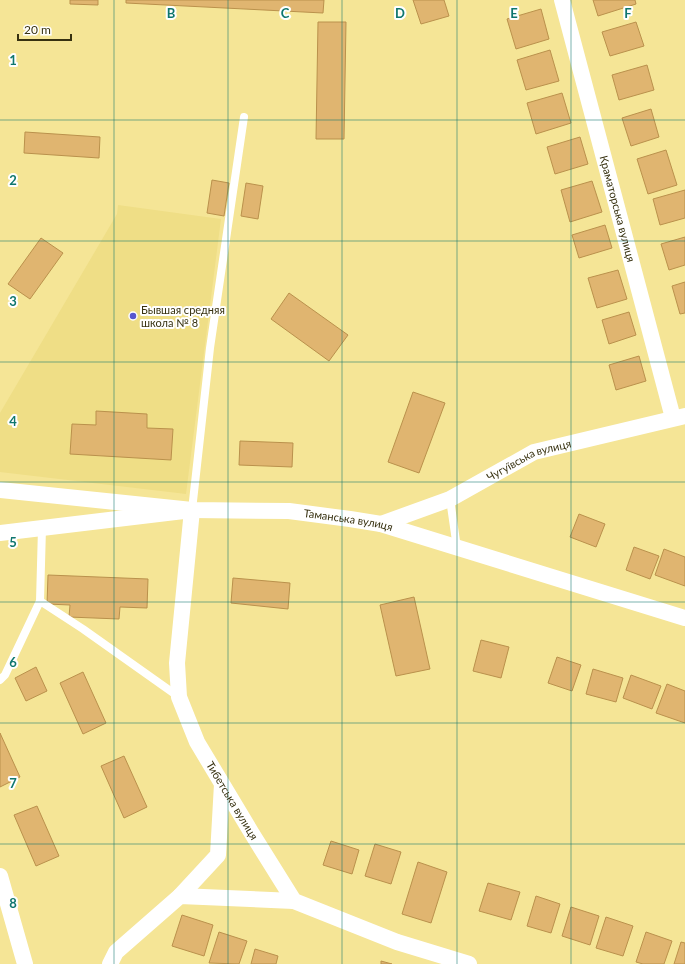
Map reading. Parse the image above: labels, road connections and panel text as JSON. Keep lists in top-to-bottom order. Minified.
{"streets":{"street":["Краматорська вулиця","Чугуївська вулиця","Таманська вулиця","Тибетська вулиця"]},"crossings":[["Краматорська вулиця","Чугуївська вулиця"],["Чугуївська вулиця","Таманська вулиця"],["Таманська вулиця","Тибетська вулиця"]],"places":["Бывшая средняя школа № 8"],"scale_bar":"20 m","grid":{"columns":["B","C","D","E","F"],"rows":["1","2","3","4","5","6","7","8"]}}
